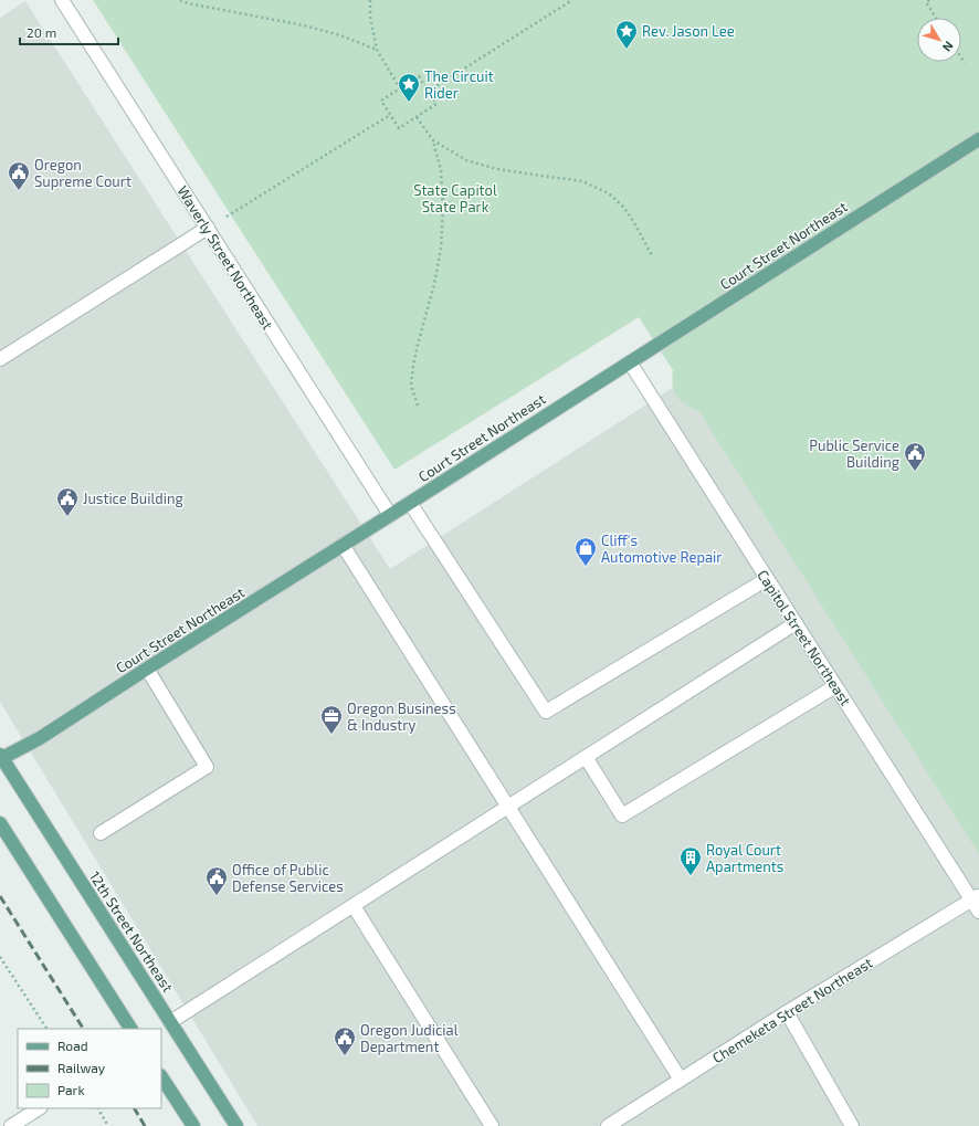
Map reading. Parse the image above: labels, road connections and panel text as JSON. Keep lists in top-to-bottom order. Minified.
{"streets":{"main road":["Court Street Northeast","12th Street Northeast"],"street":["Waverly Street Northeast","Capitol Street Northeast","Chemeketa Street Northeast"]},"crossings":[["Court Street Northeast","Waverly Street Northeast"],["Court Street Northeast","Capitol Street Northeast"],["Court Street Northeast","12th Street Northeast"],["Capitol Street Northeast","Chemeketa Street Northeast"]],"parks":["State Capitol State Park"],"places":{"place":["Rev. Jason Lee","The Circuit Rider"],"public building":["Oregon Supreme Court","Public Service Building","Justice Building","Office of Public Defense Services","Oregon Judicial Department"],"shop":["Cliff's Automotive Repair"],"office":["Oregon Business & Industry"],"building":["Royal Court Apartments"]},"legend":["Road","Railway","Park"],"scale_bar":"20 m","north":"bottom right"}
